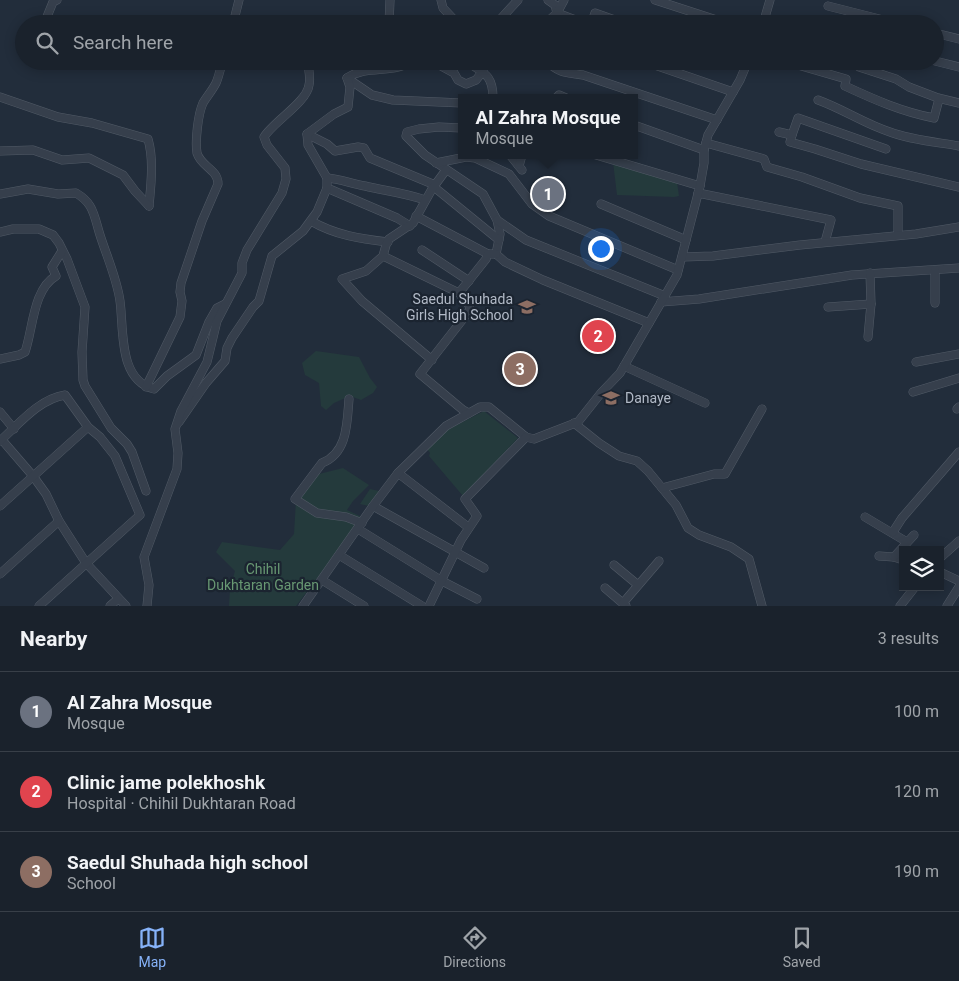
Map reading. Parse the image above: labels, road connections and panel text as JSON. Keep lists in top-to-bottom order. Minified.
{"parks":["Chihil Dukhtaran Garden"],"places":{"school or university":["Saedul Shuhada Girls High School","Danaye"]},"page":{"search":"Search here","popup":["Al Zahra Mosque","Mosque"],"pins":["1","2","3"],"heading":["Nearby","3 results"],"list":[{"mark":"1","name":"Al Zahra Mosque","note":"Mosque","value":"100 m"},{"mark":"2","name":"Clinic jame polekhoshk","note":"Hospital · Chihil Dukhtaran Road","value":"120 m"},{"mark":"3","name":"Saedul Shuhada high school","note":"School","value":"190 m"}],"nav":["Map","Directions","Saved"]}}
